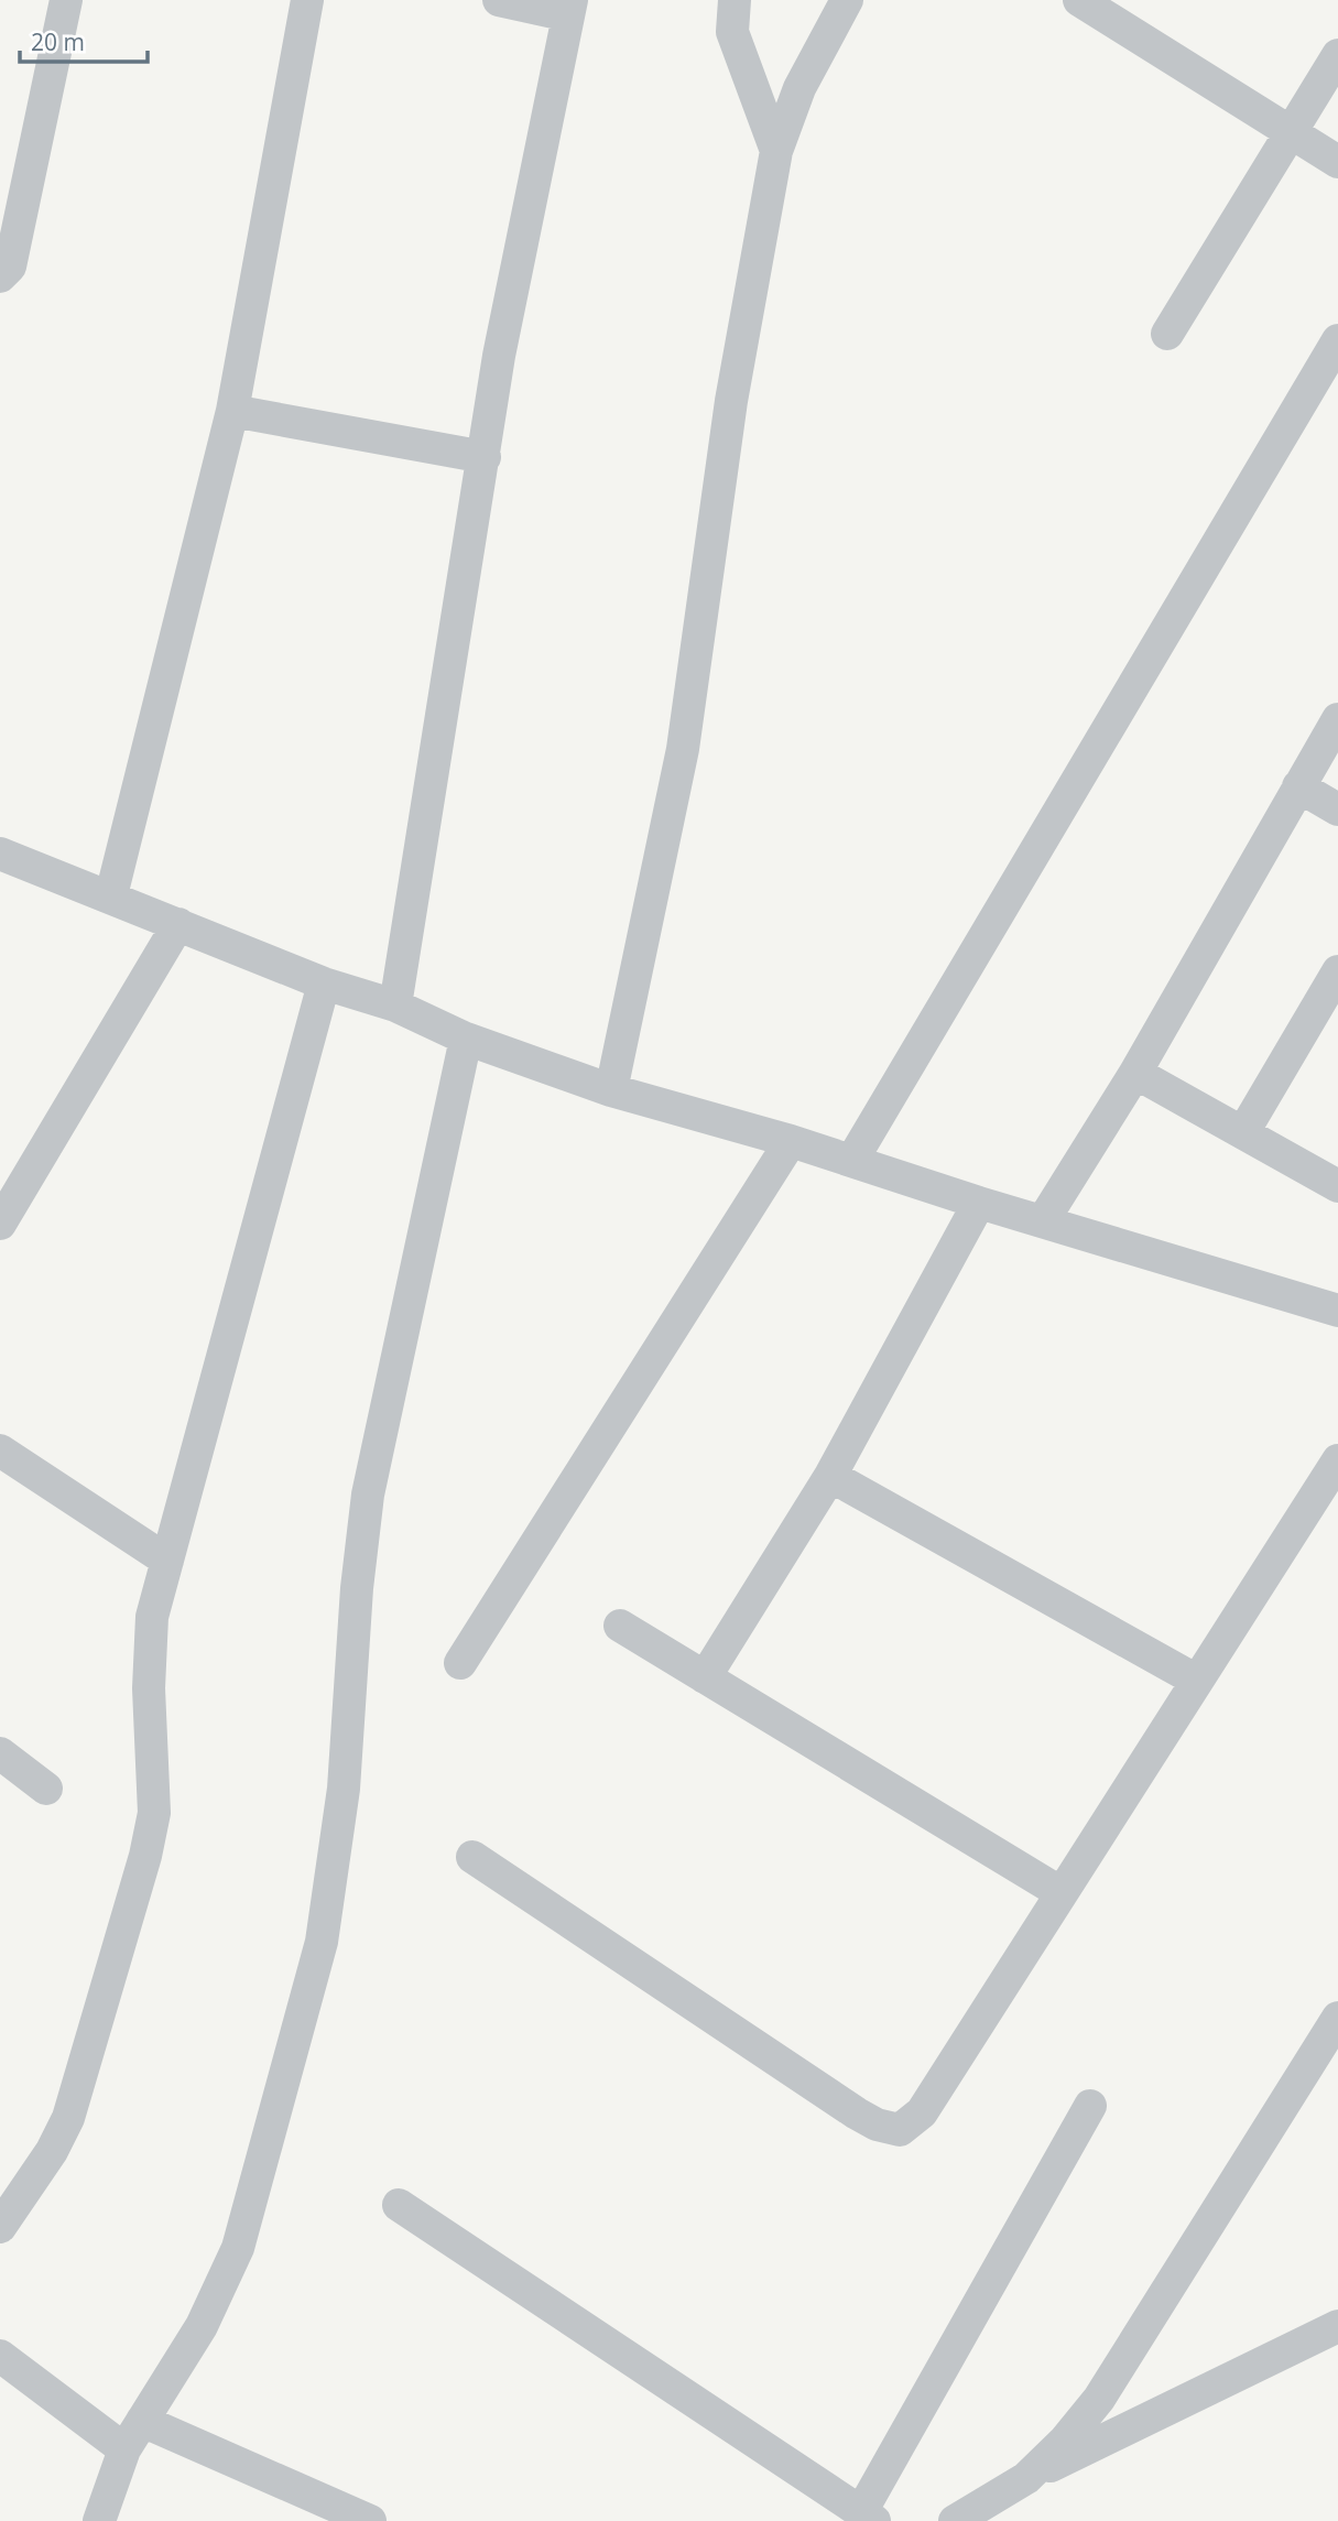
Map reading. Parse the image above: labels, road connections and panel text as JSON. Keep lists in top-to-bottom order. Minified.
{"scale_bar":"20 m"}
